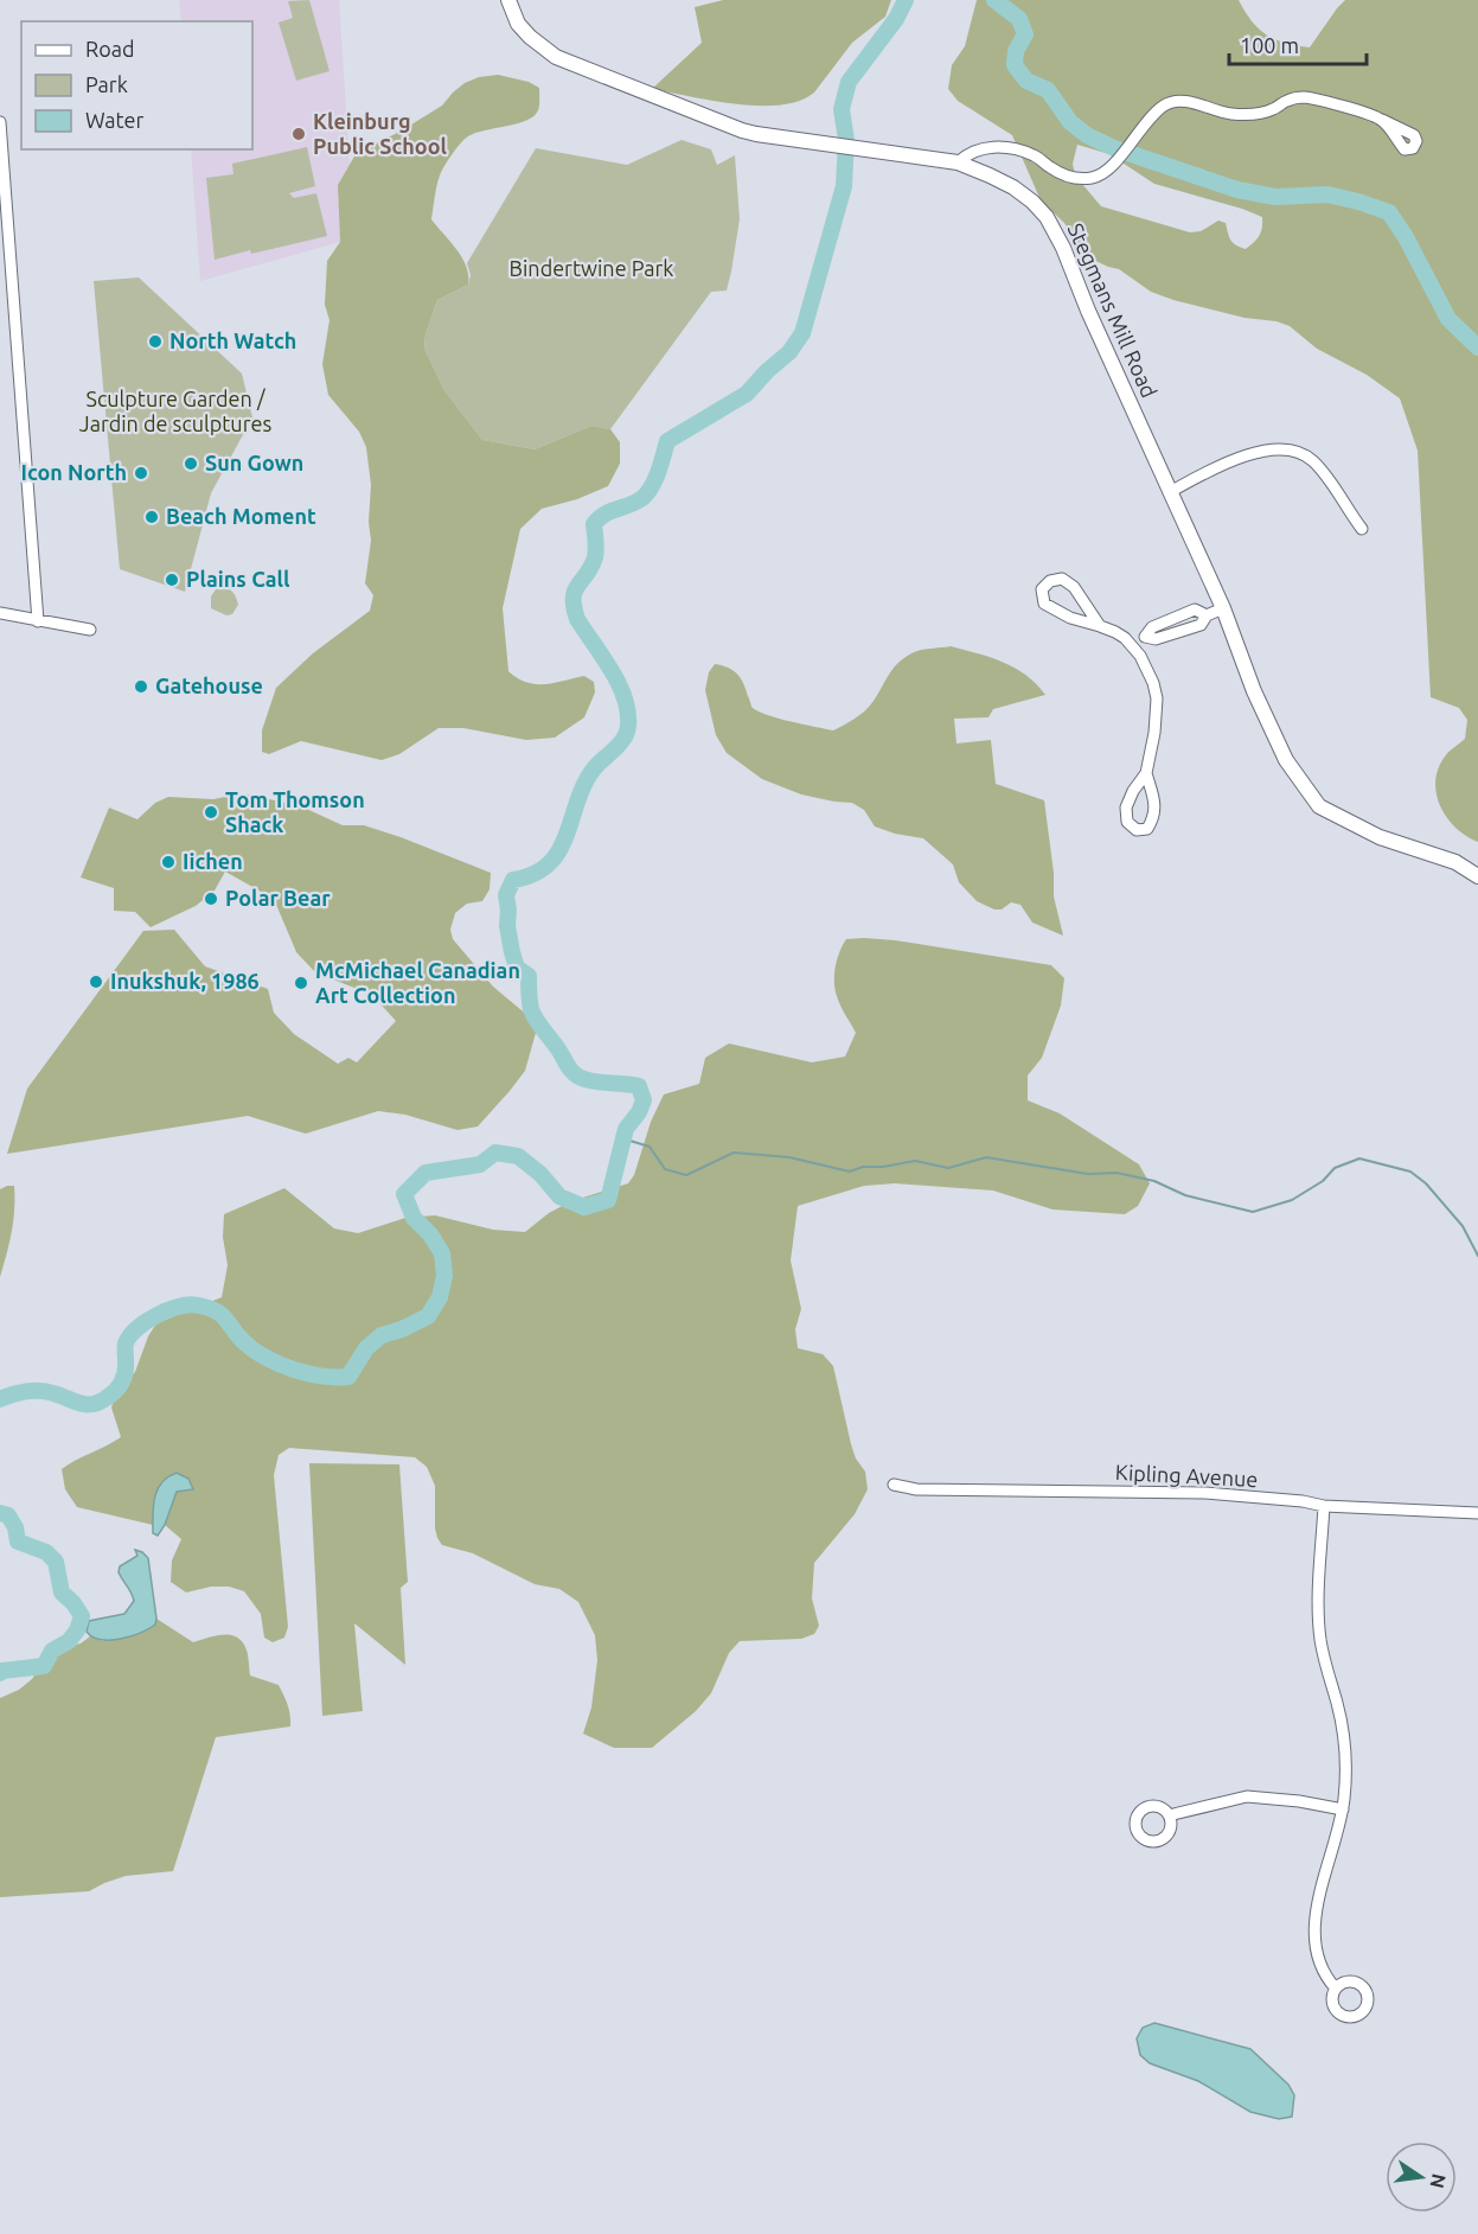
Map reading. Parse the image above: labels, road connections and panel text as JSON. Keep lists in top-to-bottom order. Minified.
{"streets":{"street":["Stegmans Mill Road","Kipling Avenue"]},"parks":["Bindertwine Park","Sculpture Garden / Jardin de sculptures"],"places":["Kleinburg Public School","North Watch","Sun Gown","Icon North","Beach Moment","Plains Call","Gatehouse","Tom Thomson Shack","Iichen","Polar Bear","Inukshuk, 1986","McMichael Canadian Art Collection"],"legend":["Road","Park","Water"],"scale_bar":"100 m","north":"right"}
